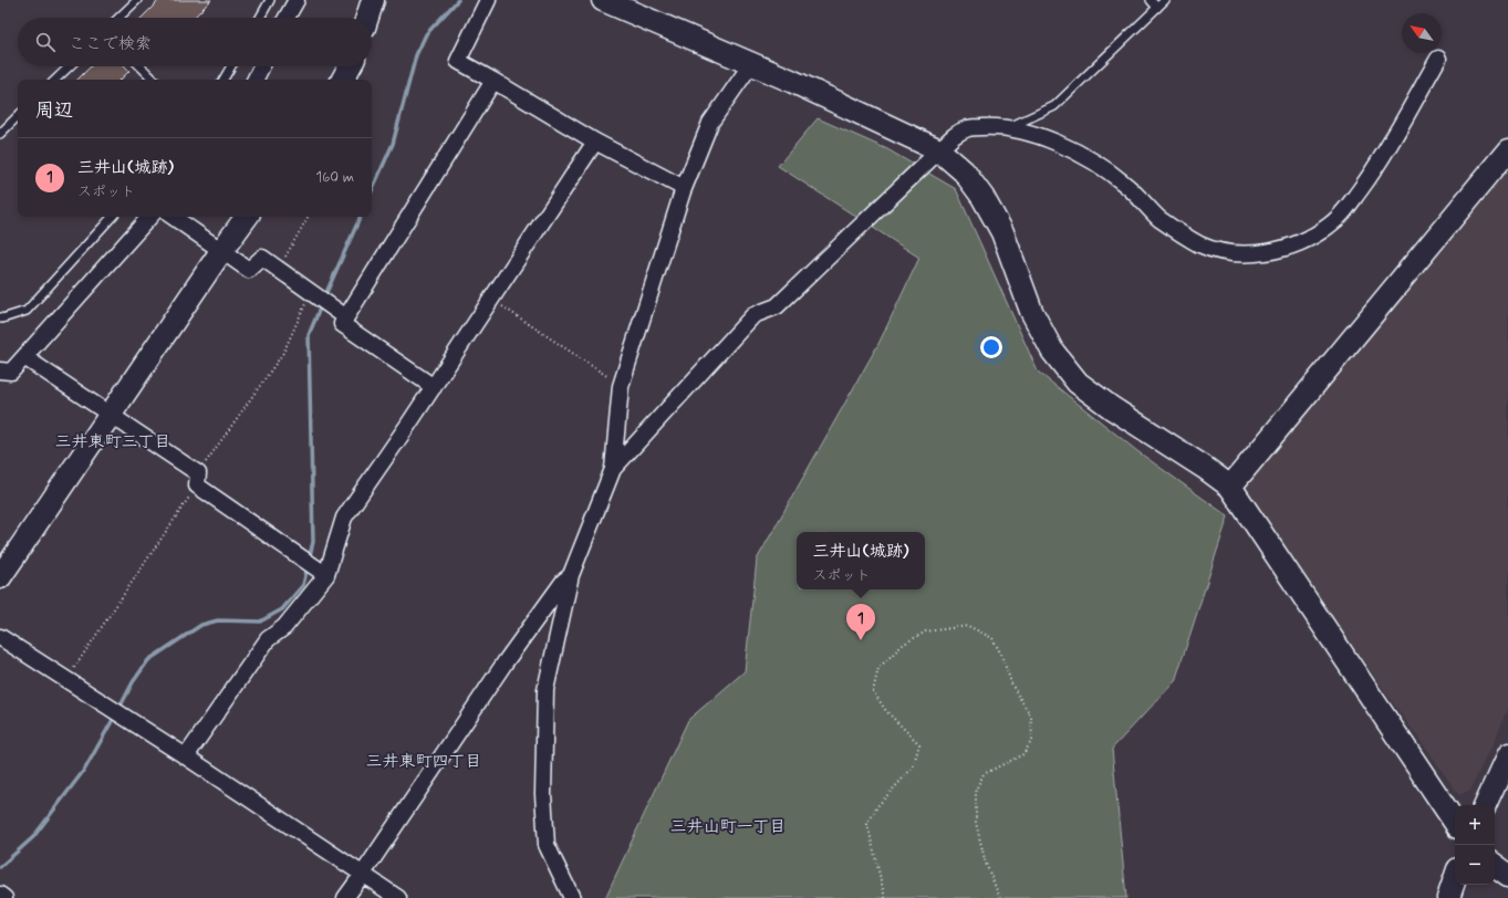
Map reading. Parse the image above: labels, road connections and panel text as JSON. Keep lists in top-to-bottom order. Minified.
{"districts":["三井東町三丁目","三井東町四丁目","三井山町一丁目"],"north":"top left","page":{"search":"ここで検索","heading":"周辺","list":[{"mark":"1","name":"三井山(城跡)","note":"スポット","value":"160 m"}],"popup":["三井山(城跡)","スポット"],"pins":"1","map_buttons":["+","−"]}}
